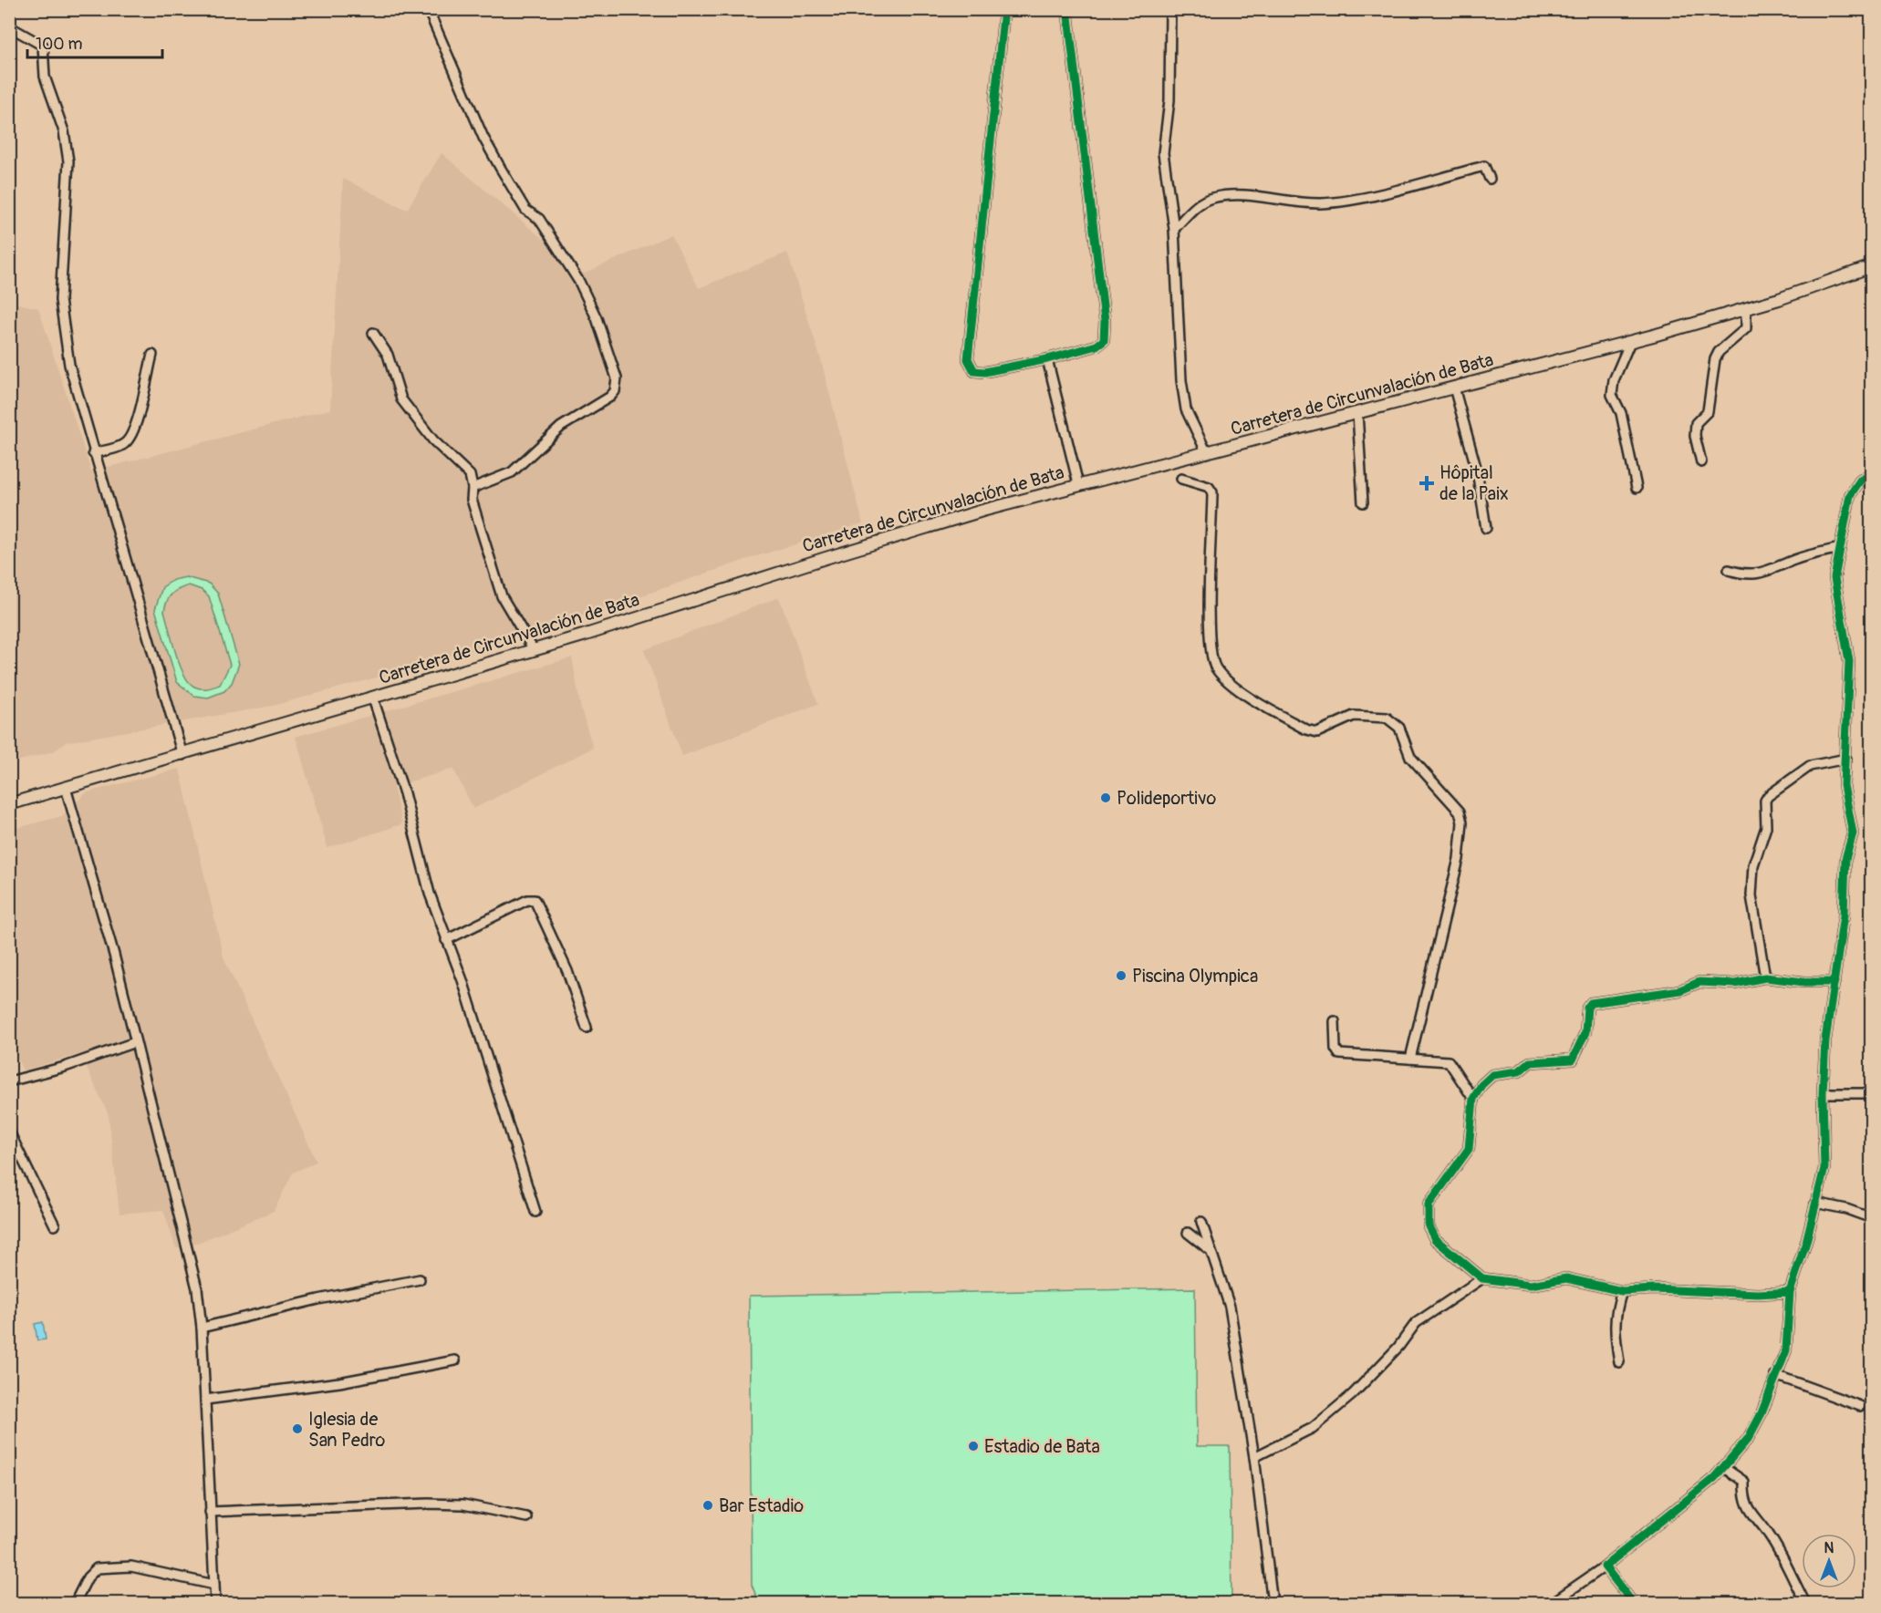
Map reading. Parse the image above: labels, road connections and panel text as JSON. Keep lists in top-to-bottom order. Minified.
{"streets":{"main road":["Carretera de Circunvalación de Bata"]},"places":{"health":["Hôpital de la Paix"],"other":["Polideportivo","Piscina Olympica","Iglesia de San Pedro","Estadio de Bata","Bar Estadio"]},"scale_bar":"100 m","north":"top"}
